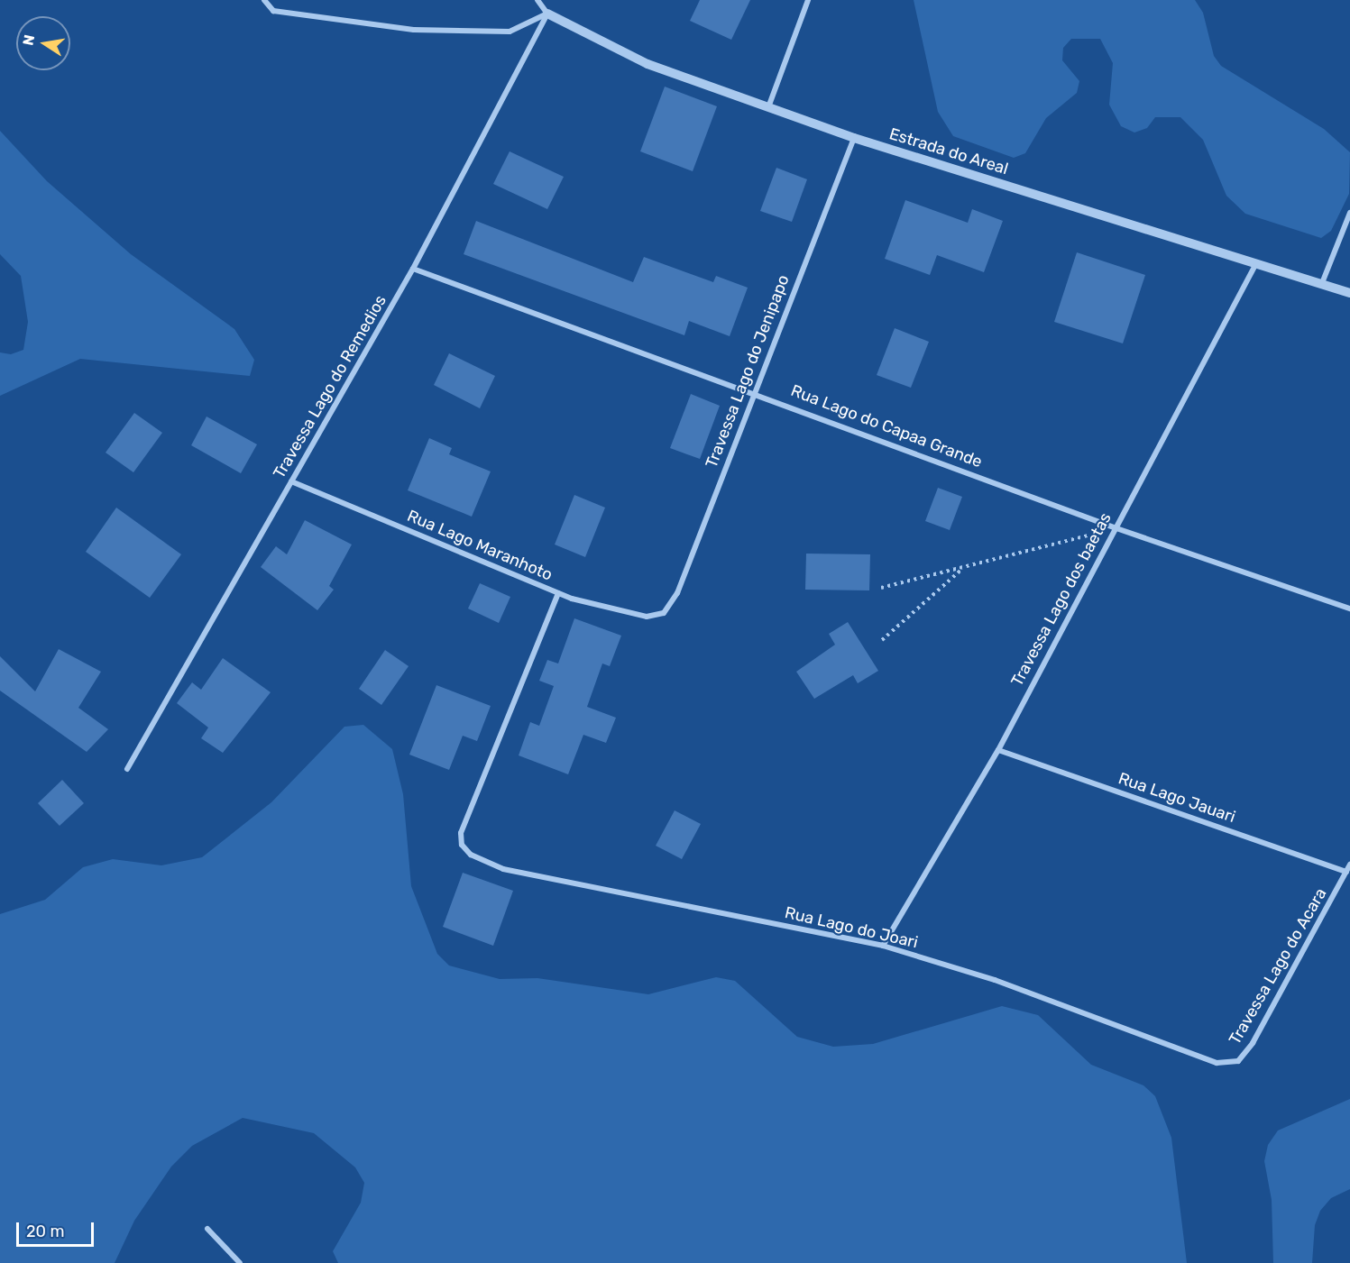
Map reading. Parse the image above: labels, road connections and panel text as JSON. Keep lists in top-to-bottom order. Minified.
{"streets":{"street":["Estrada do Areal","Travessa Lago do Jenipapo","Travessa Lago do Remedios","Rua Lago do Capaa Grande","Rua Lago Maranhoto","Travessa Lago dos baetas","Rua Lago Jauari","Rua Lago do Joari","Travessa Lago do Acara"]},"crossings":[["Estrada do Areal","Travessa Lago do Jenipapo"],["Estrada do Areal","Travessa Lago do Remedios"],["Estrada do Areal","Travessa Lago dos baetas"],["Travessa Lago do Jenipapo","Rua Lago do Capaa Grande"],["Travessa Lago do Jenipapo","Rua Lago Maranhoto"],["Travessa Lago do Remedios","Rua Lago do Capaa Grande"],["Travessa Lago do Remedios","Rua Lago Maranhoto"],["Rua Lago do Capaa Grande","Travessa Lago dos baetas"],["Rua Lago Maranhoto","Rua Lago do Joari"],["Travessa Lago dos baetas","Rua Lago Jauari"],["Travessa Lago dos baetas","Rua Lago do Joari"],["Rua Lago Jauari","Travessa Lago do Acara"],["Rua Lago do Joari","Travessa Lago do Acara"]],"scale_bar":"20 m","north":"left"}
